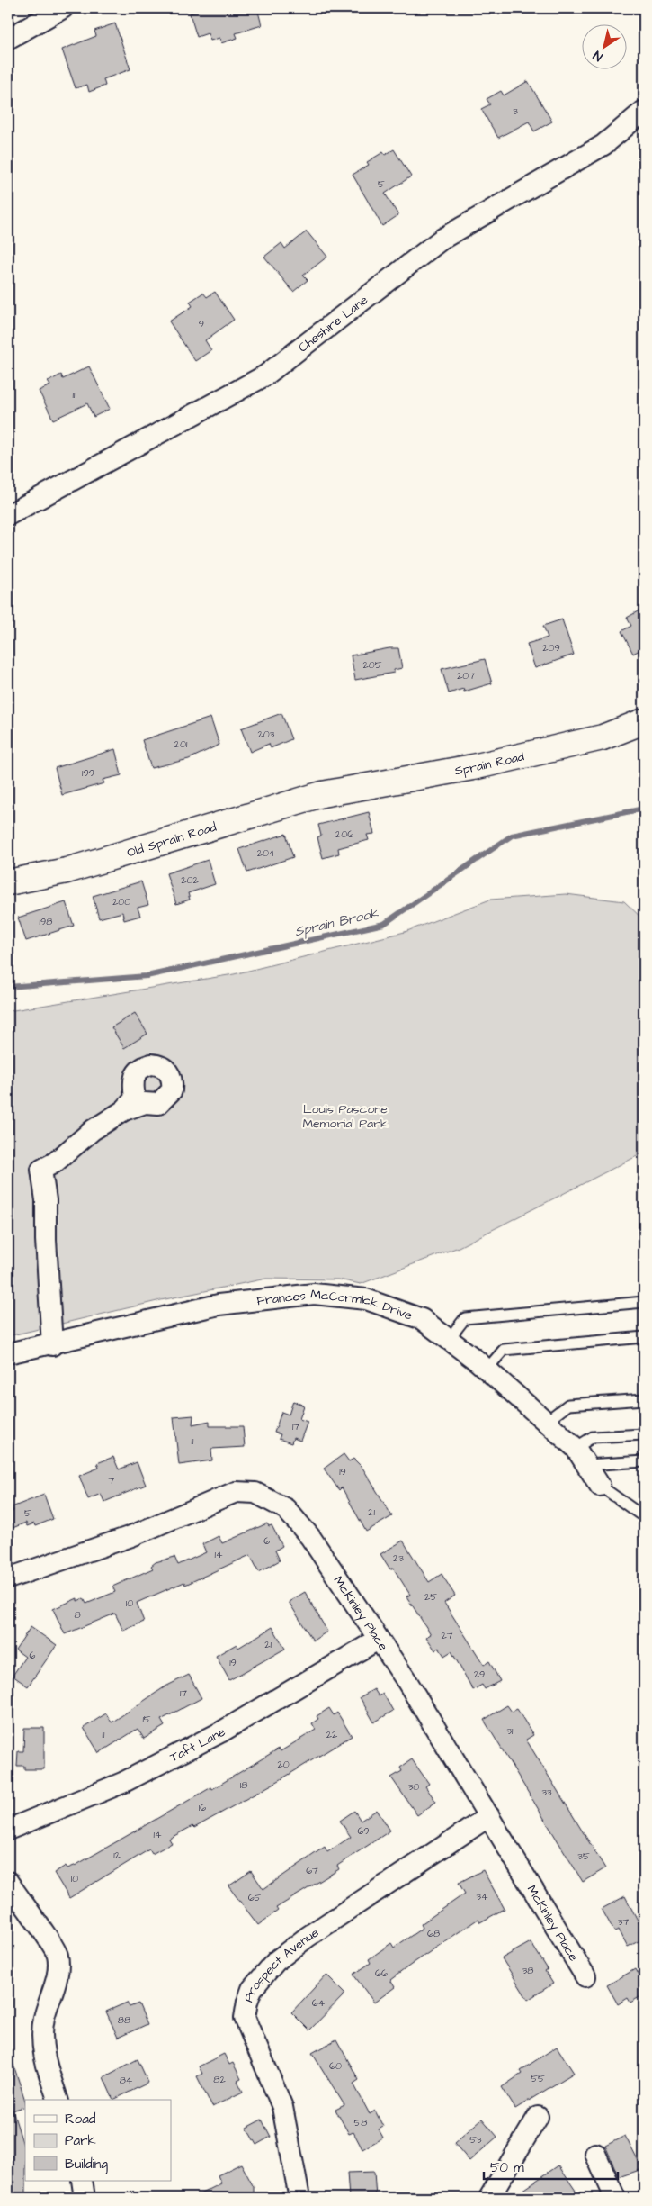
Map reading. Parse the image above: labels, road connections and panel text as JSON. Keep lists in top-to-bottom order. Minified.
{"streets":{"street":["Cheshire Lane","Sprain Road","Old Sprain Road","Frances McCormick Drive","McKinley Place","Taft Lane","Prospect Avenue"]},"crossings":[["Sprain Road","Old Sprain Road"],["McKinley Place","Taft Lane"],["McKinley Place","Prospect Avenue"]],"water":["Sprain Brook"],"parks":["Louis Pascone Memorial Park"],"house_numbers":["3","5","9","11","209","205","207","203","201","199","206","204","202","200","198","17","11","19","7","21","5","16","14","23","25","10","8","27","21","6","19","29","17","15","31","11","22","20","18","30","33","16","69","14","12","35","67","10","34","65","37","68","38","66","64","88","60","55","82","84","58","53"],"legend":["Road","Park","Building"],"scale_bar":"50 m","north":"bottom left"}
